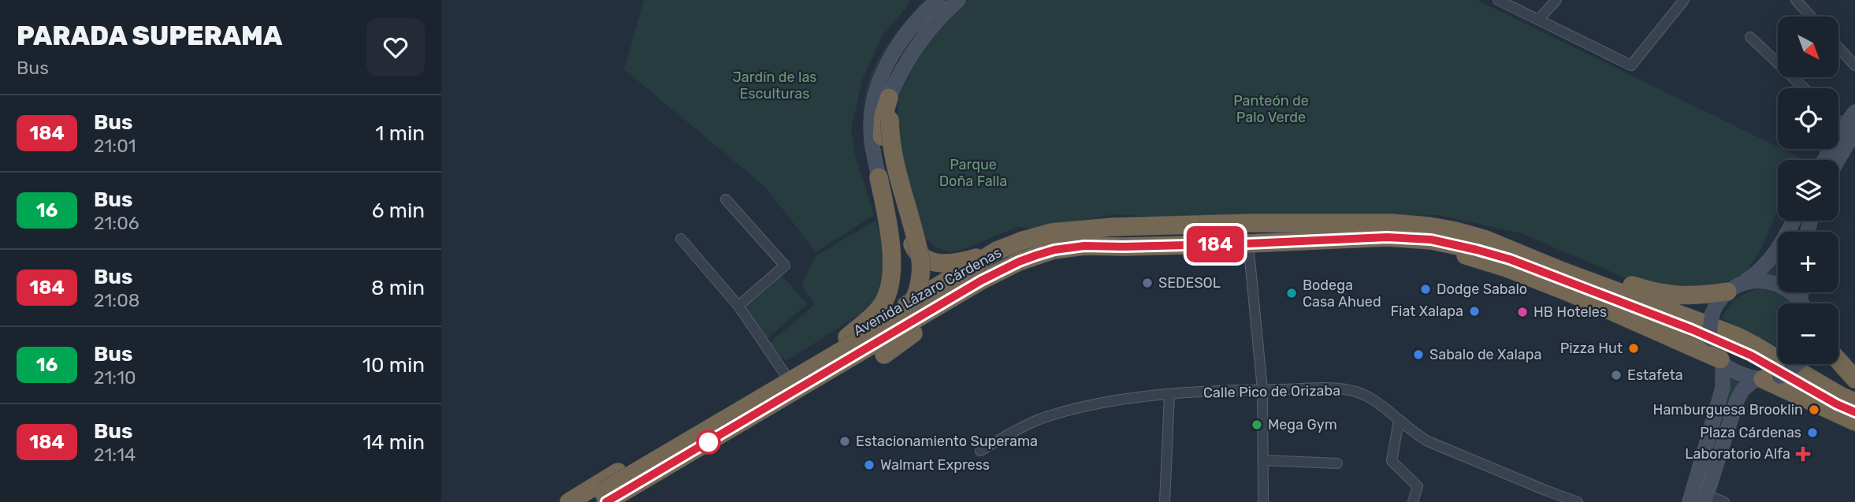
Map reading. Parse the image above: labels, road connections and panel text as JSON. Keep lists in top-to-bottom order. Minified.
{"streets":{"highway":["Avenida Lázaro Cárdenas"],"street":["Calle Pico de Orizaba"]},"parks":["Jardín de las Esculturas","Panteón de Palo Verde","Parque Doña Falla"],"places":{"other":["SEDESOL","Dodge Sabalo","Bodega Casa Ahued","Fiat Xalapa","HB Hoteles","Pizza Hut","Sabalo de Xalapa","Estafeta","Hamburguesa Brooklin","Mega Gym","Plaza Cárdenas","Estacionamiento Superama","Walmart Express"],"health":["Laboratorio Alfa"]},"lines":["bus line 184"],"north":"bottom right","page":{"heading":["PARADA SUPERAMA","Bus"],"on_map":"184","map_buttons":["+","−"],"list":[{"mark":"184","name":"Bus","note":"21:01","value":"1 min"},{"mark":"16","name":"Bus","note":"21:06","value":"6 min"},{"mark":"184","name":"Bus","note":"21:08","value":"8 min"},{"mark":"16","name":"Bus","note":"21:10","value":"10 min"},{"mark":"184","name":"Bus","note":"21:14","value":"14 min"}]}}
